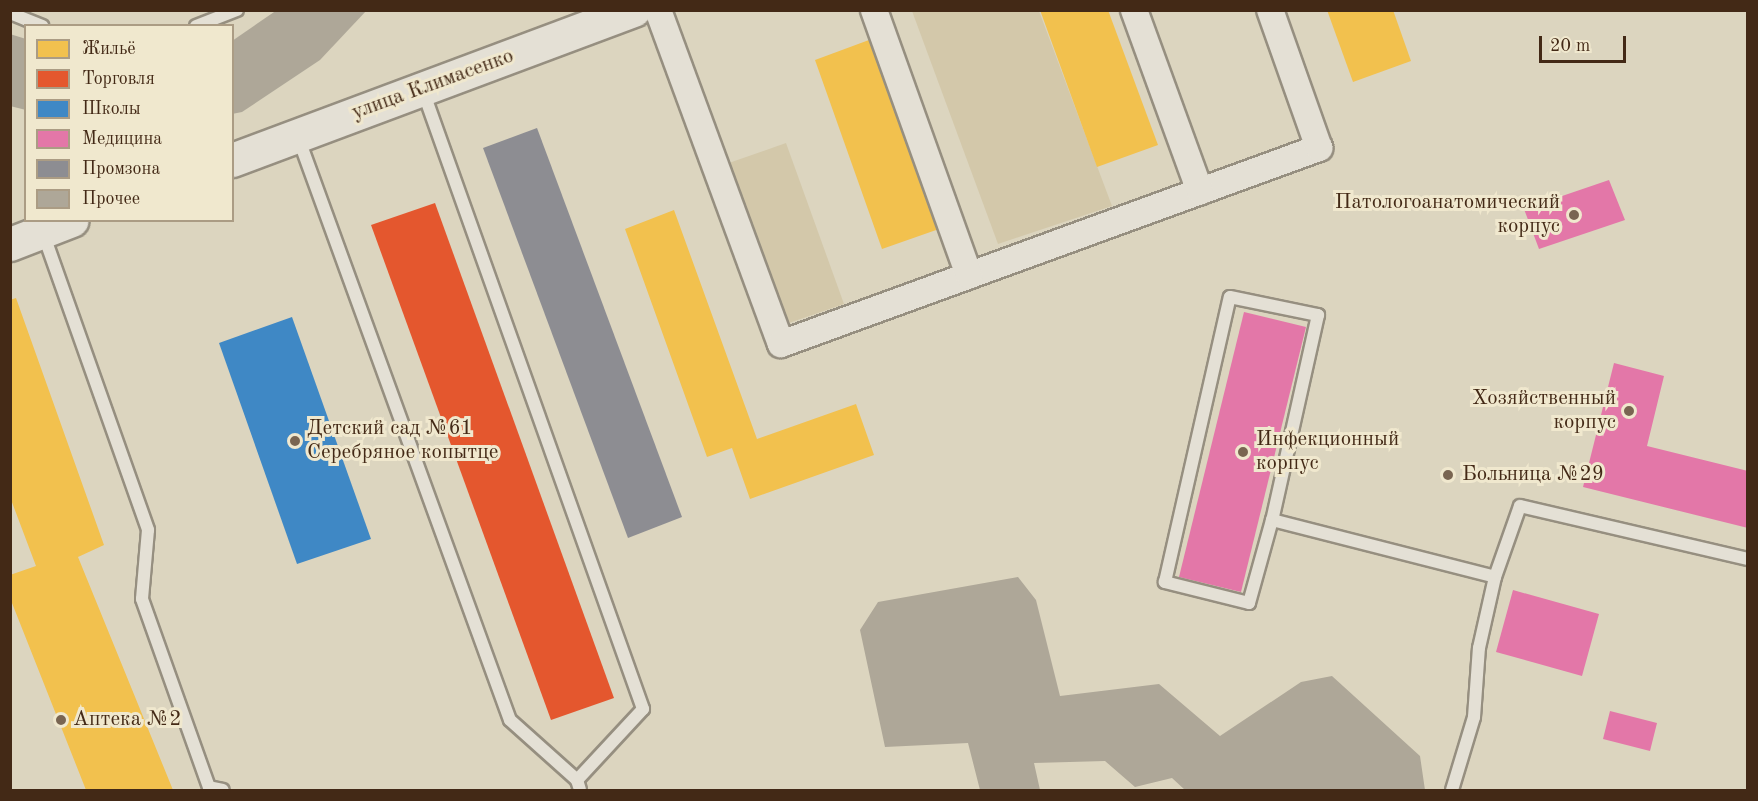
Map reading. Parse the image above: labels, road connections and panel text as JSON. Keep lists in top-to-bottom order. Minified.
{"streets":{"street":["улица Климасенко"]},"places":["Патологоанатомический корпус","Хозяйственный корпус","Детский сад №61 Серебряное копытце","Инфекционный корпус","Больница №29","Аптека №2"],"legend":["Жильё","Торговля","Школы","Медицина","Промзона","Прочее"],"scale_bar":"20 m"}
